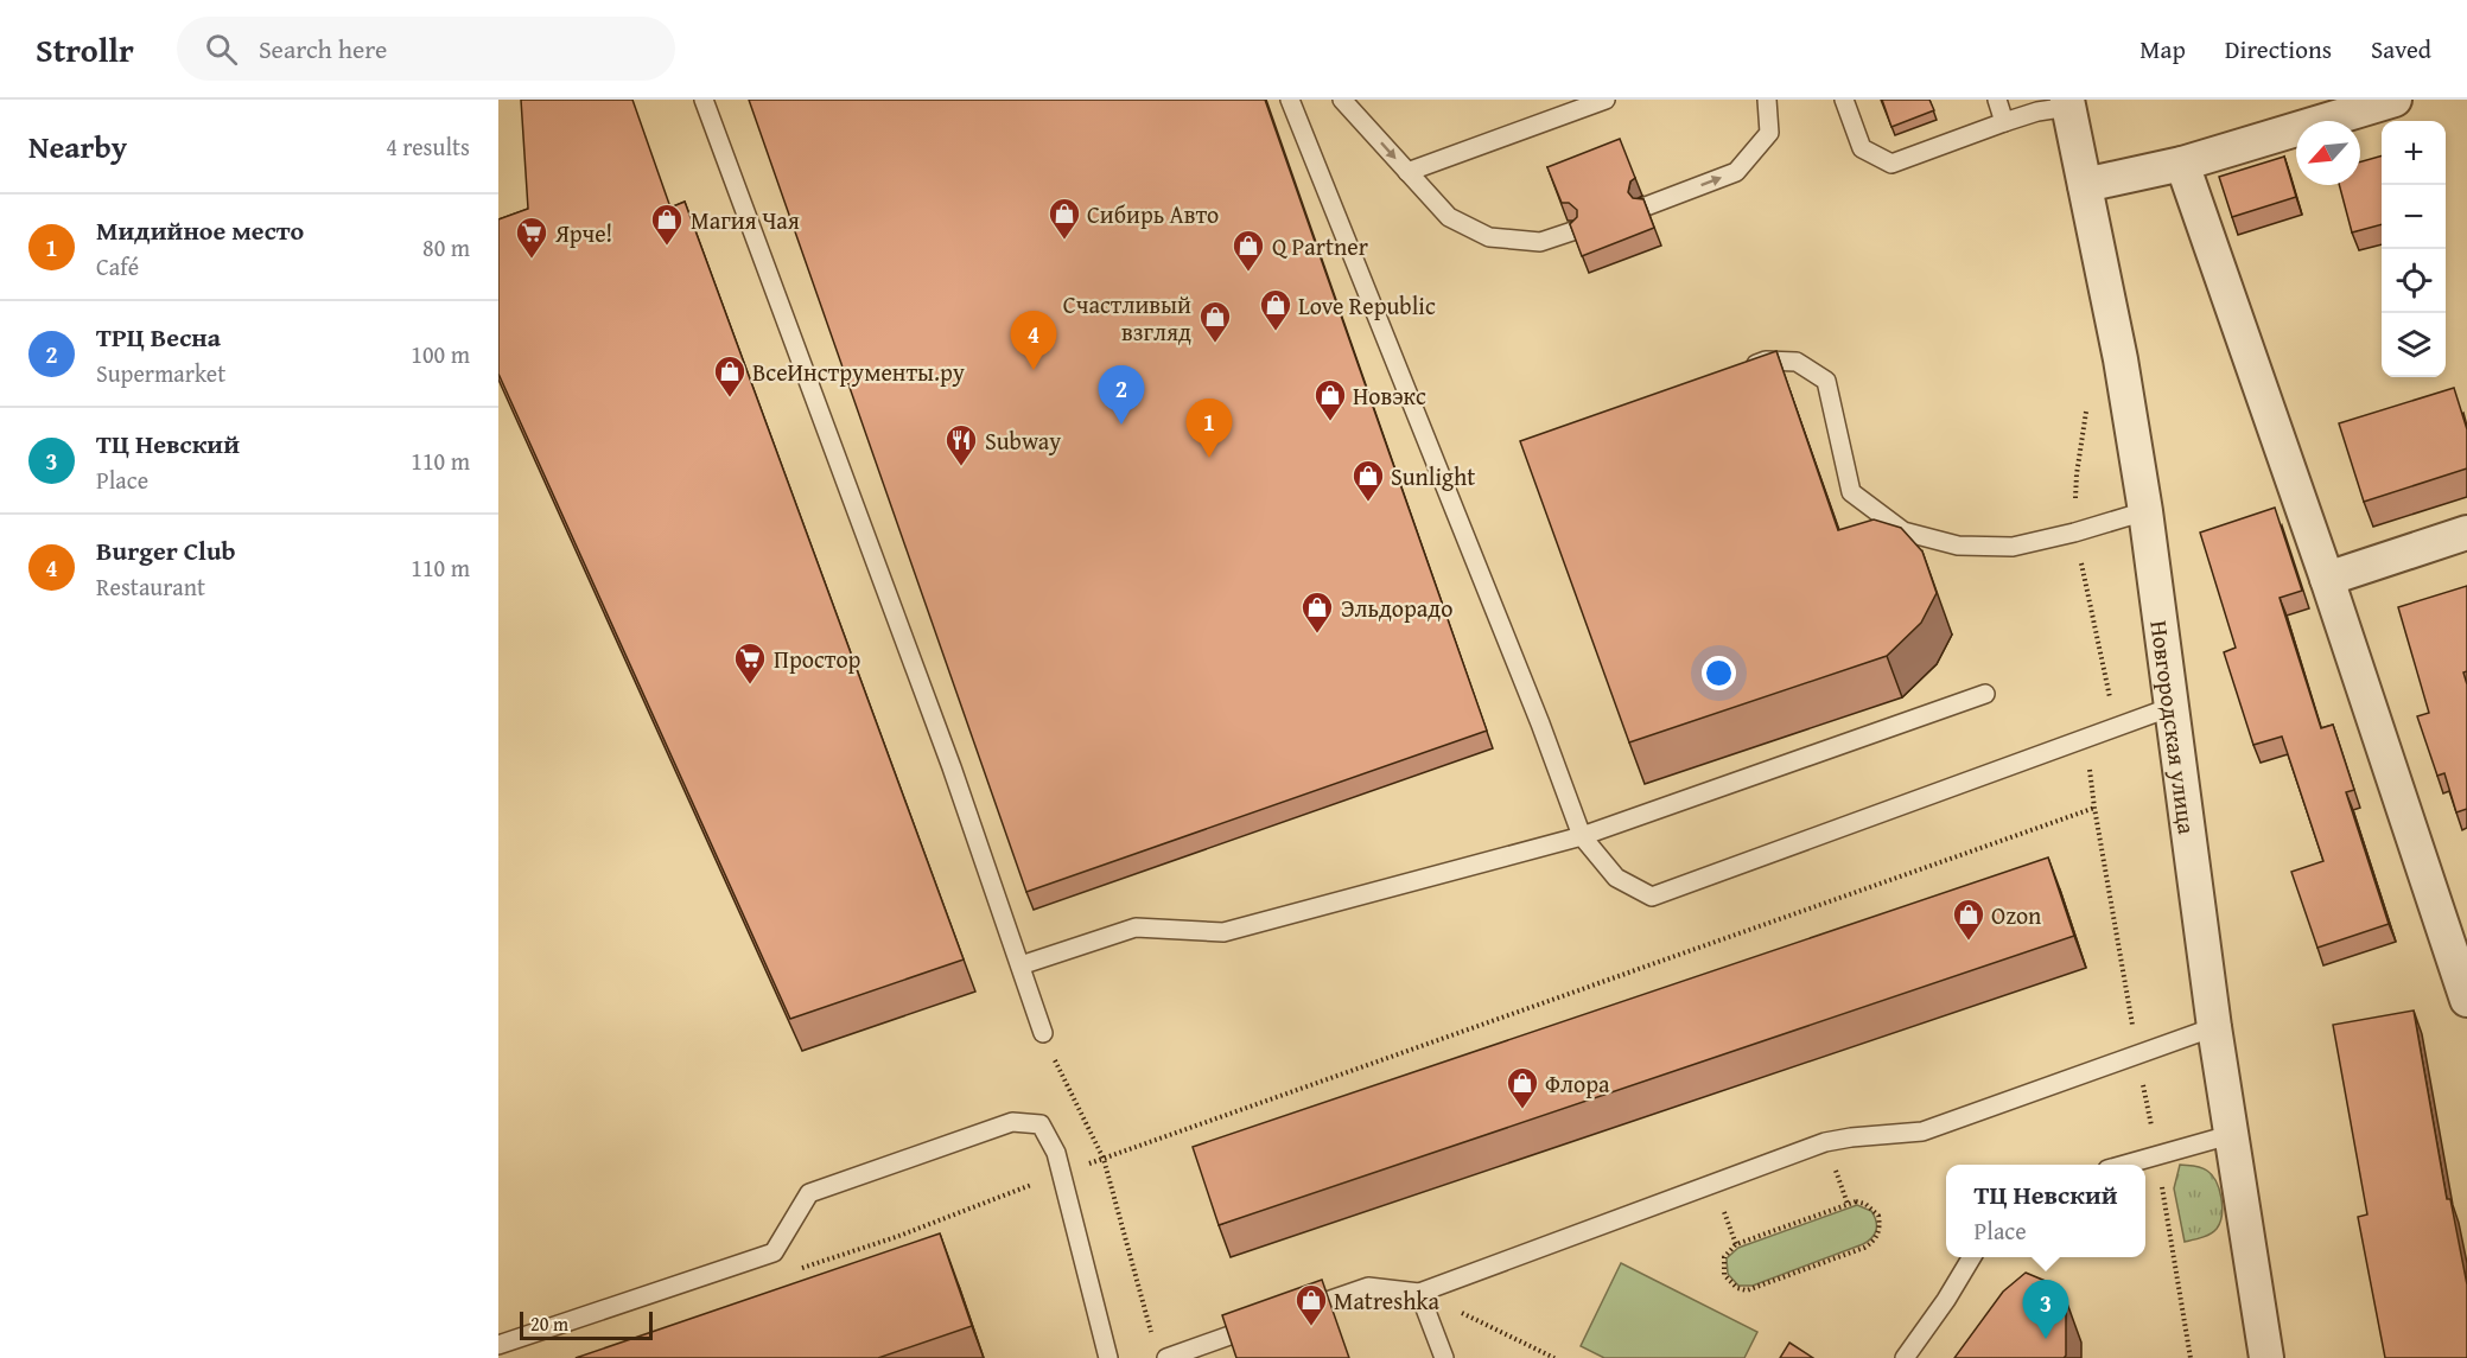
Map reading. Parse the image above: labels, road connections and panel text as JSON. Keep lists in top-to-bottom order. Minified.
{"streets":{"street":["Новгородская улица"]},"places":{"shop":["Сибирь Авто","Магия Чая","Q Partner","Love Republic","Счастливый взгляд","ВсеИнструменты.ру","Новэкс","Sunlight","Эльдорадо","Ozon","Флора","Matreshka"],"supermarket":["Ярче!","Простор"],"restaurant":["Subway"]},"scale_bar":"20 m","north":"bottom left","page":{"header":"Strollr","search":"Search here","nav":["Map","Directions","Saved"],"heading":["Nearby","4 results"],"map_buttons":["+","−"],"list":[{"mark":"1","name":"Мидийное место","note":"Café","value":"80 m"},{"mark":"2","name":"ТРЦ Весна","note":"Supermarket","value":"100 m"},{"mark":"3","name":"ТЦ Невский","note":"Place","value":"110 m"},{"mark":"4","name":"Burger Club","note":"Restaurant","value":"110 m"}],"pins":["4","2","1","3"],"popup":["ТЦ Невский","Place"],"scale":"20 m"}}
